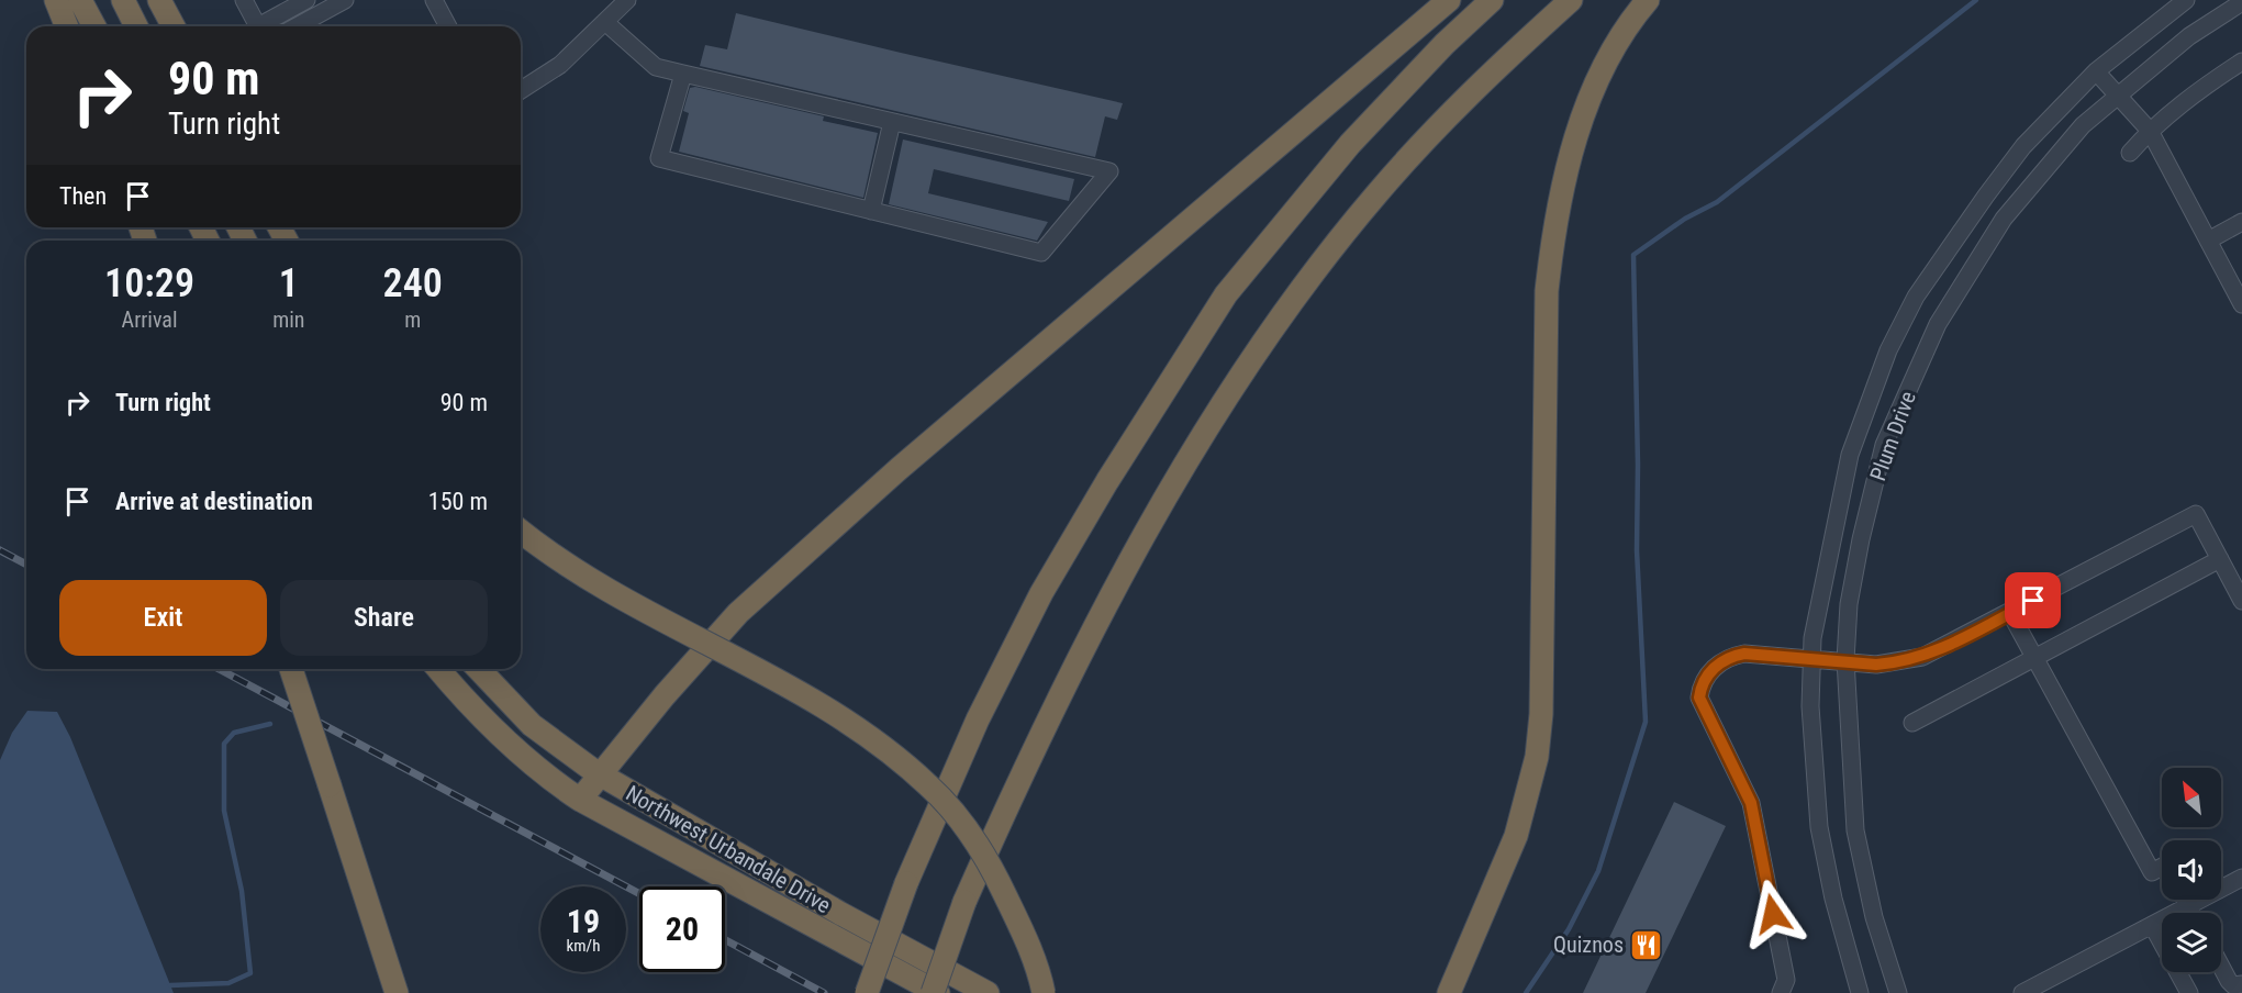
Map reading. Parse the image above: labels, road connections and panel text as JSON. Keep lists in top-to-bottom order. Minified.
{"streets":{"highway":["Northwest Urbandale Drive"],"street":["Plum Drive"]},"places":{"restaurant":["Quiznos"]},"north":"top left","page":{"turn":["90 m","Turn right"],"then":"Then","eta":["10:29","Arrival","1","min","240","m"],"list":[{"name":"Turn right","value":"90 m"},{"name":"Arrive at destination","value":"150 m"}],"buttons":["Exit","Share"],"speed":"19 km/h","limit":"20"}}
